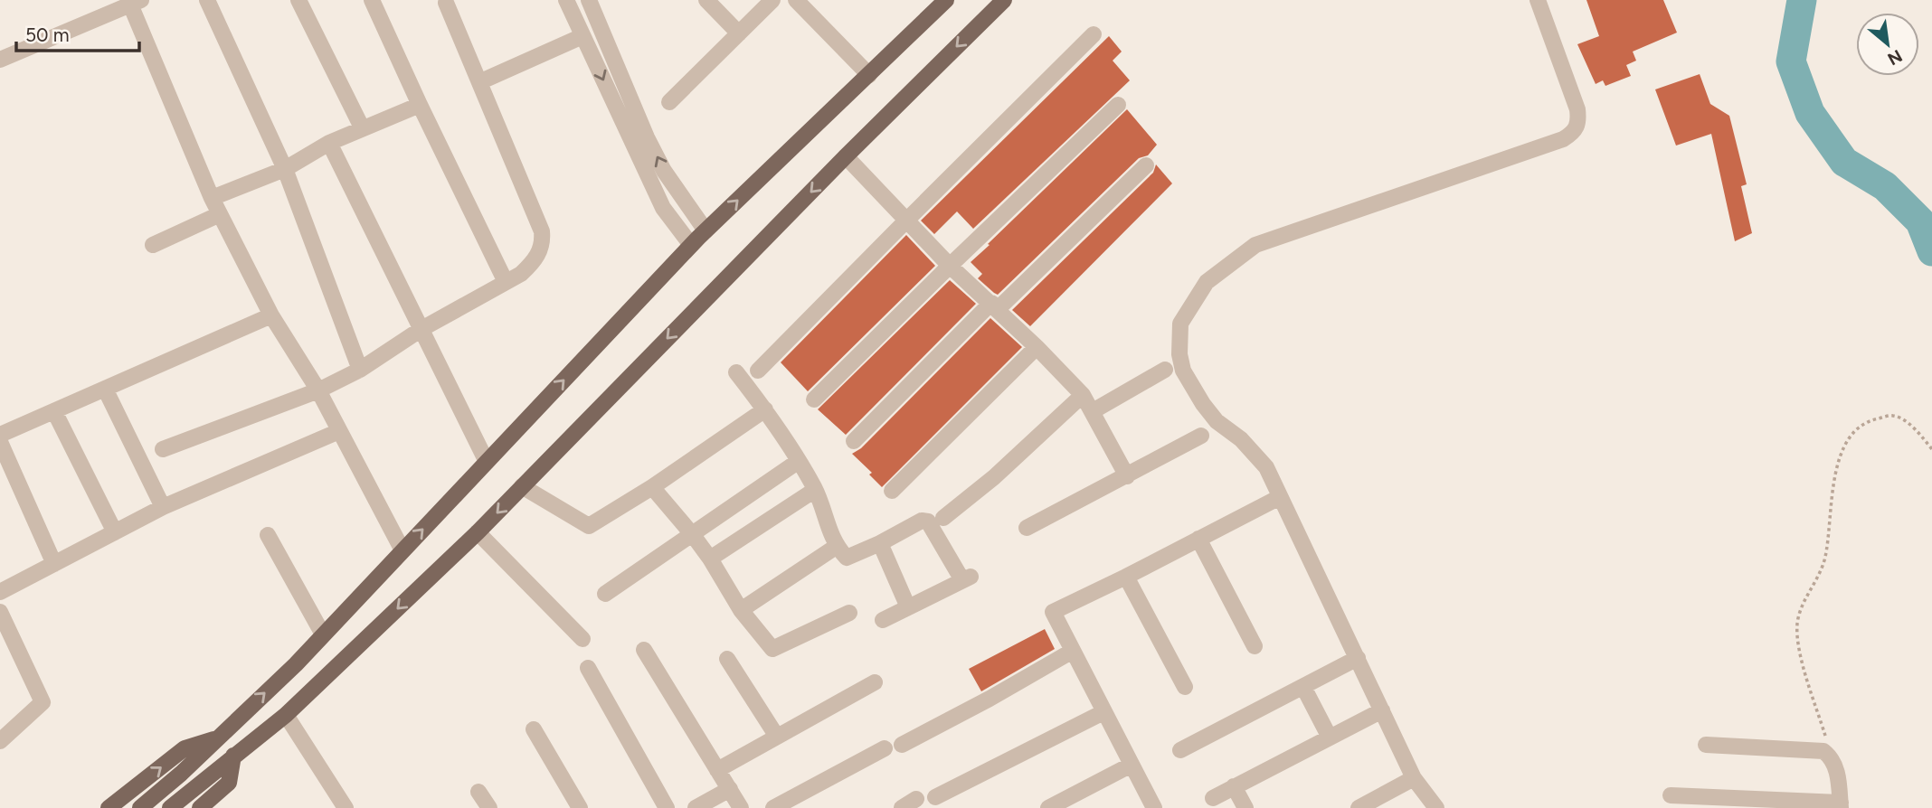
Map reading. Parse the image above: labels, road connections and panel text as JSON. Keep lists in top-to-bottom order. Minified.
{"scale_bar":"50 m","north":"bottom right"}
